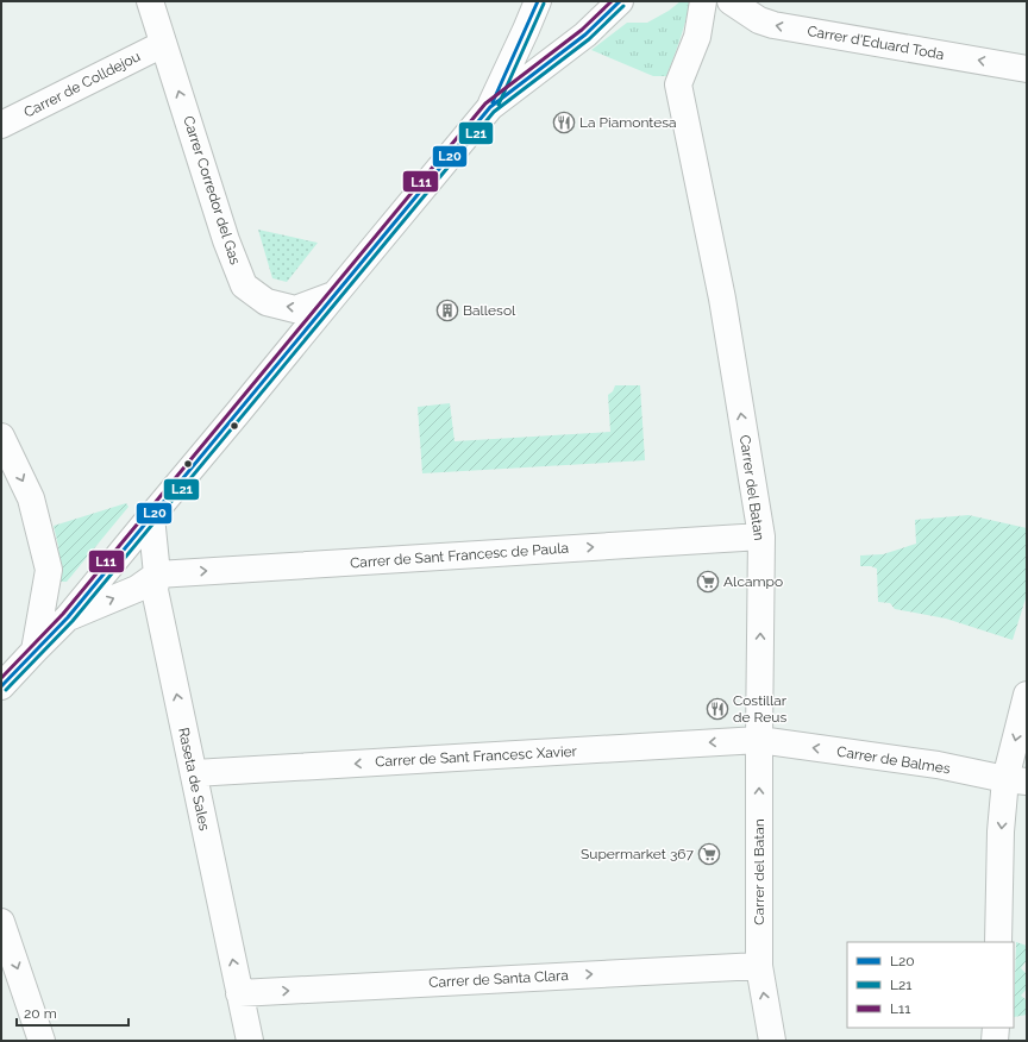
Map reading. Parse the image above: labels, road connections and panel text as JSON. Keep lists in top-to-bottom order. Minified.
{"streets":{"street":["Carrer d'Eduard Toda","Carrer de Colldejou","Carrer Corredor del Gas","Carrer del Batan","Carrer de Sant Francesc de Paula","Carrer de Sant Francesc Xavier","Carrer de Balmes","Raseta de Sales","Carrer de Santa Clara"]},"crossings":[["Carrer de Colldejou","Carrer Corredor del Gas"],["Carrer del Batan","Carrer de Sant Francesc de Paula"],["Carrer del Batan","Carrer de Sant Francesc Xavier"],["Carrer del Batan","Carrer de Balmes"],["Carrer del Batan","Carrer de Santa Clara"],["Carrer de Sant Francesc de Paula","Raseta de Sales"],["Carrer de Sant Francesc Xavier","Carrer de Balmes"],["Carrer de Sant Francesc Xavier","Raseta de Sales"],["Raseta de Sales","Carrer de Santa Clara"]],"one_way":["Carrer d'Eduard Toda","Carrer Corredor del Gas","Carrer del Batan","Carrer de Sant Francesc de Paula","Carrer de Sant Francesc Xavier","Carrer de Balmes","Carrer de Santa Clara"],"places":{"restaurant":["La Piamontesa","Costillar de Reus"],"building":["Ballesol"],"supermarket":["Alcampo","Supermarket 367"]},"lines":["transit line L20","transit line L11","transit line L21"],"legend":["L20","L21","L11"],"scale_bar":"20 m"}
